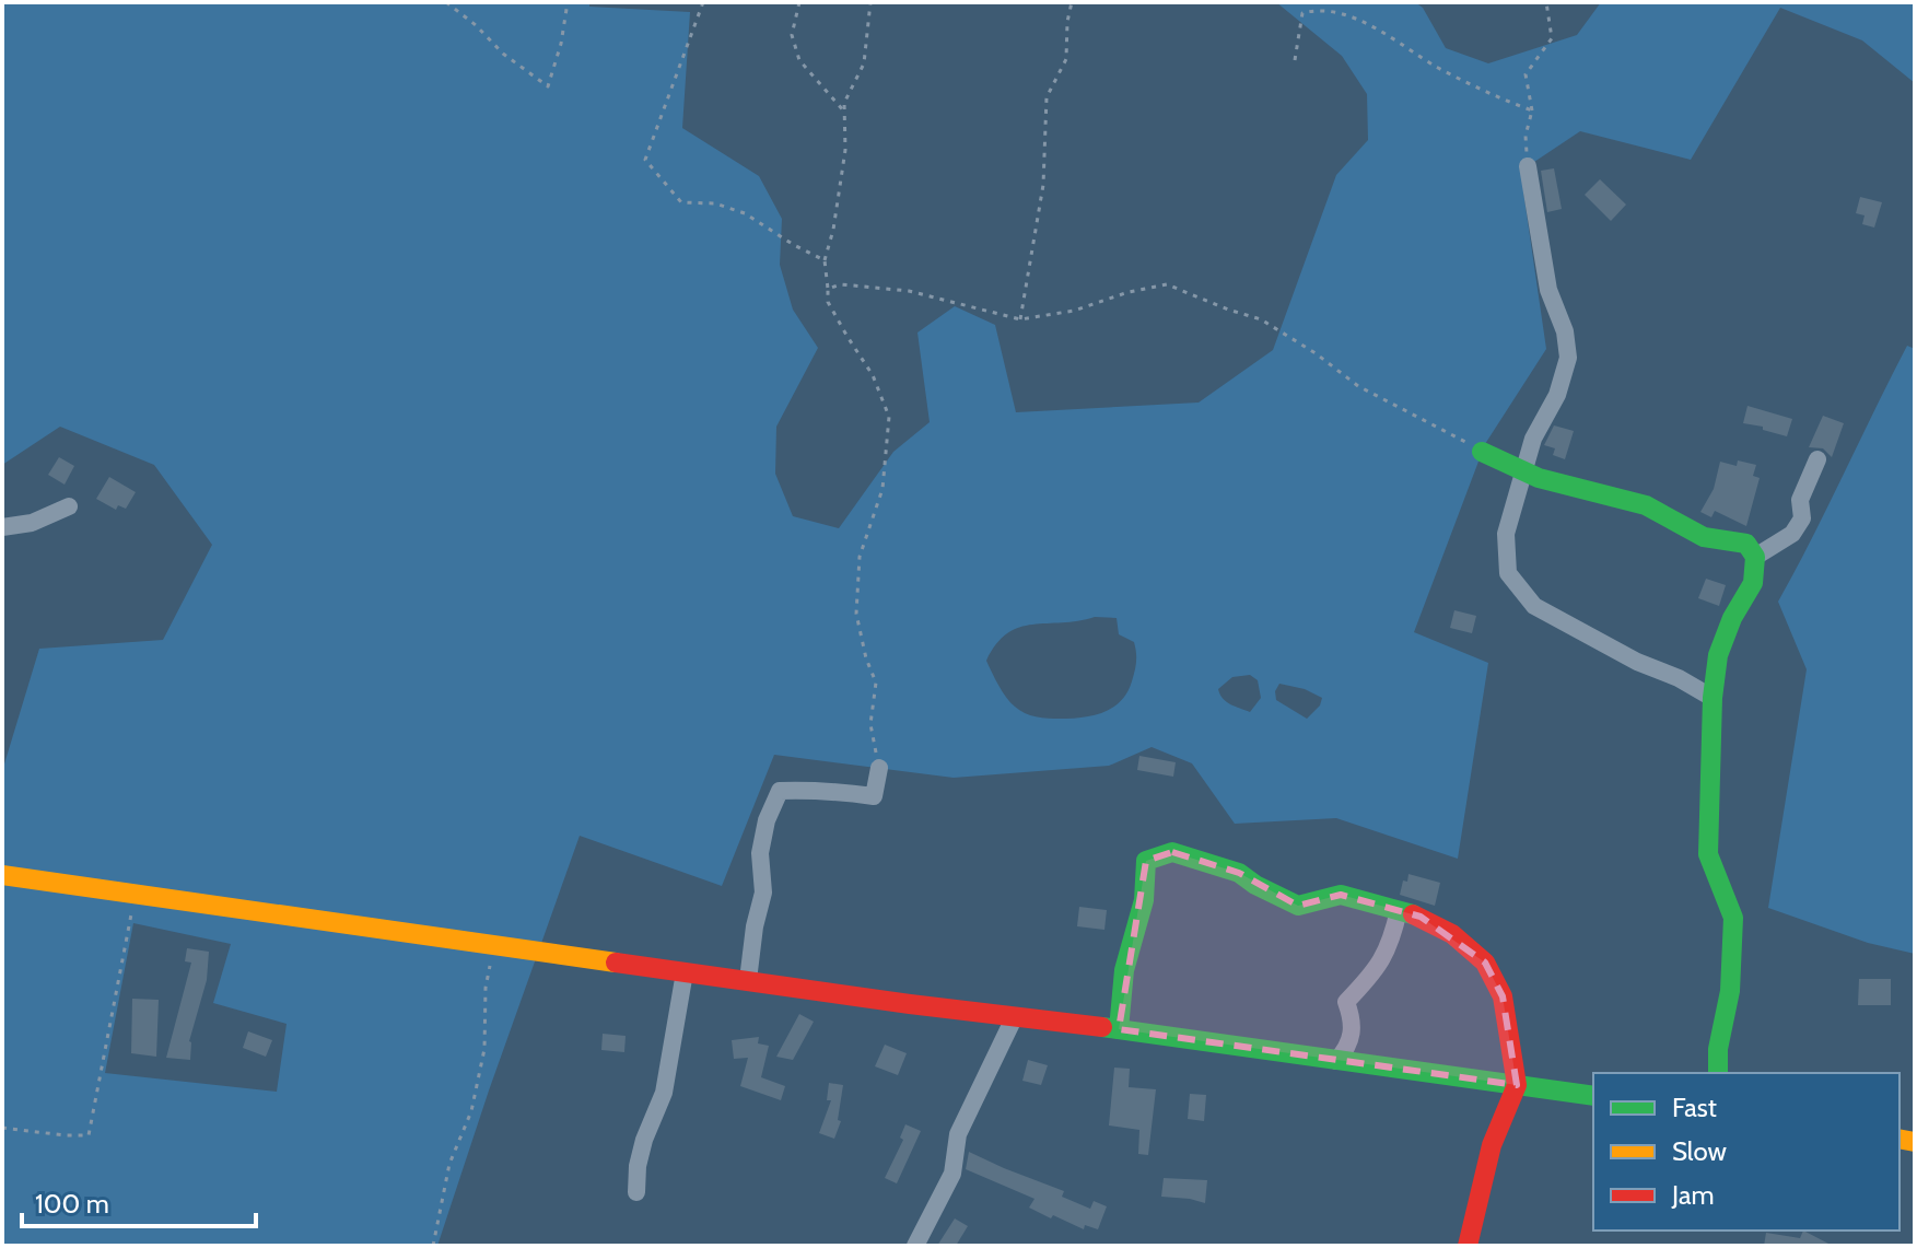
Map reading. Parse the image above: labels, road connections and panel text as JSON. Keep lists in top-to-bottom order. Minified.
{"legend":["Fast","Slow","Jam"],"scale_bar":"100 m"}
